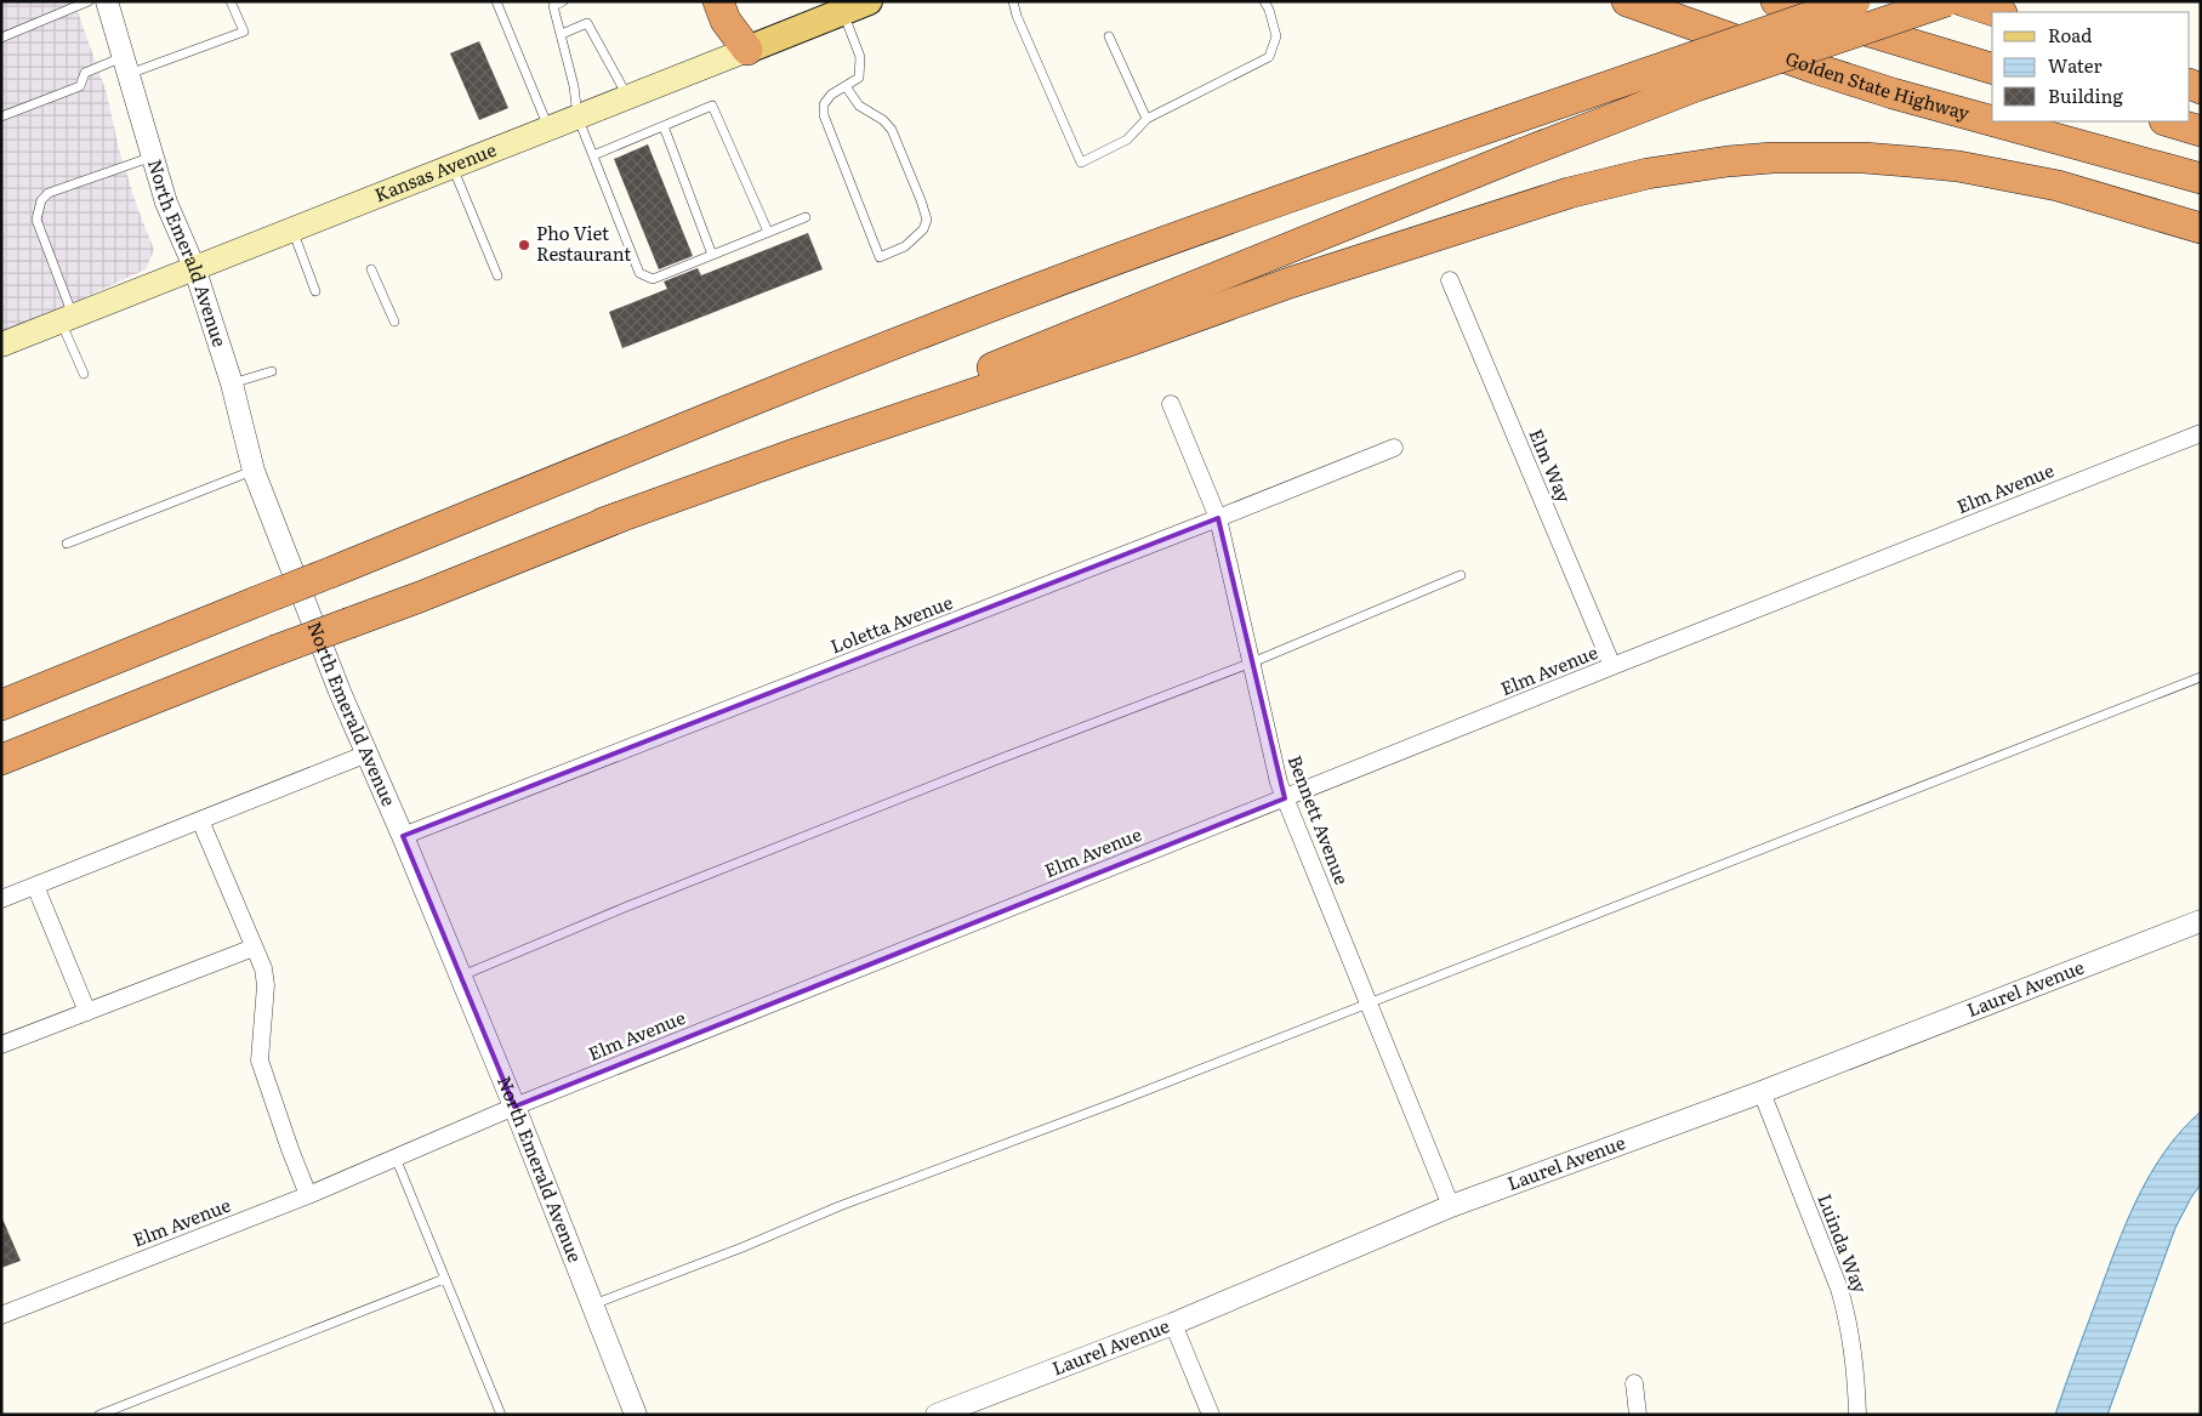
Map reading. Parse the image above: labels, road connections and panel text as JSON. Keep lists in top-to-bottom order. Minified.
{"streets":{"highway":["Golden State Highway"],"main road":["Kansas Avenue"],"street":["North Emerald Avenue","Elm Way","Elm Avenue","Loletta Avenue","Bennett Avenue","Laurel Avenue","Luinda Way"]},"crossings":[["Kansas Avenue","North Emerald Avenue"],["North Emerald Avenue","Elm Avenue"],["North Emerald Avenue","Loletta Avenue"],["Elm Way","Elm Avenue"],["Elm Avenue","Bennett Avenue"],["Loletta Avenue","Bennett Avenue"],["Bennett Avenue","Laurel Avenue"],["Laurel Avenue","Luinda Way"]],"places":["Pho Viet Restaurant"],"legend":["Road","Water","Building"]}
